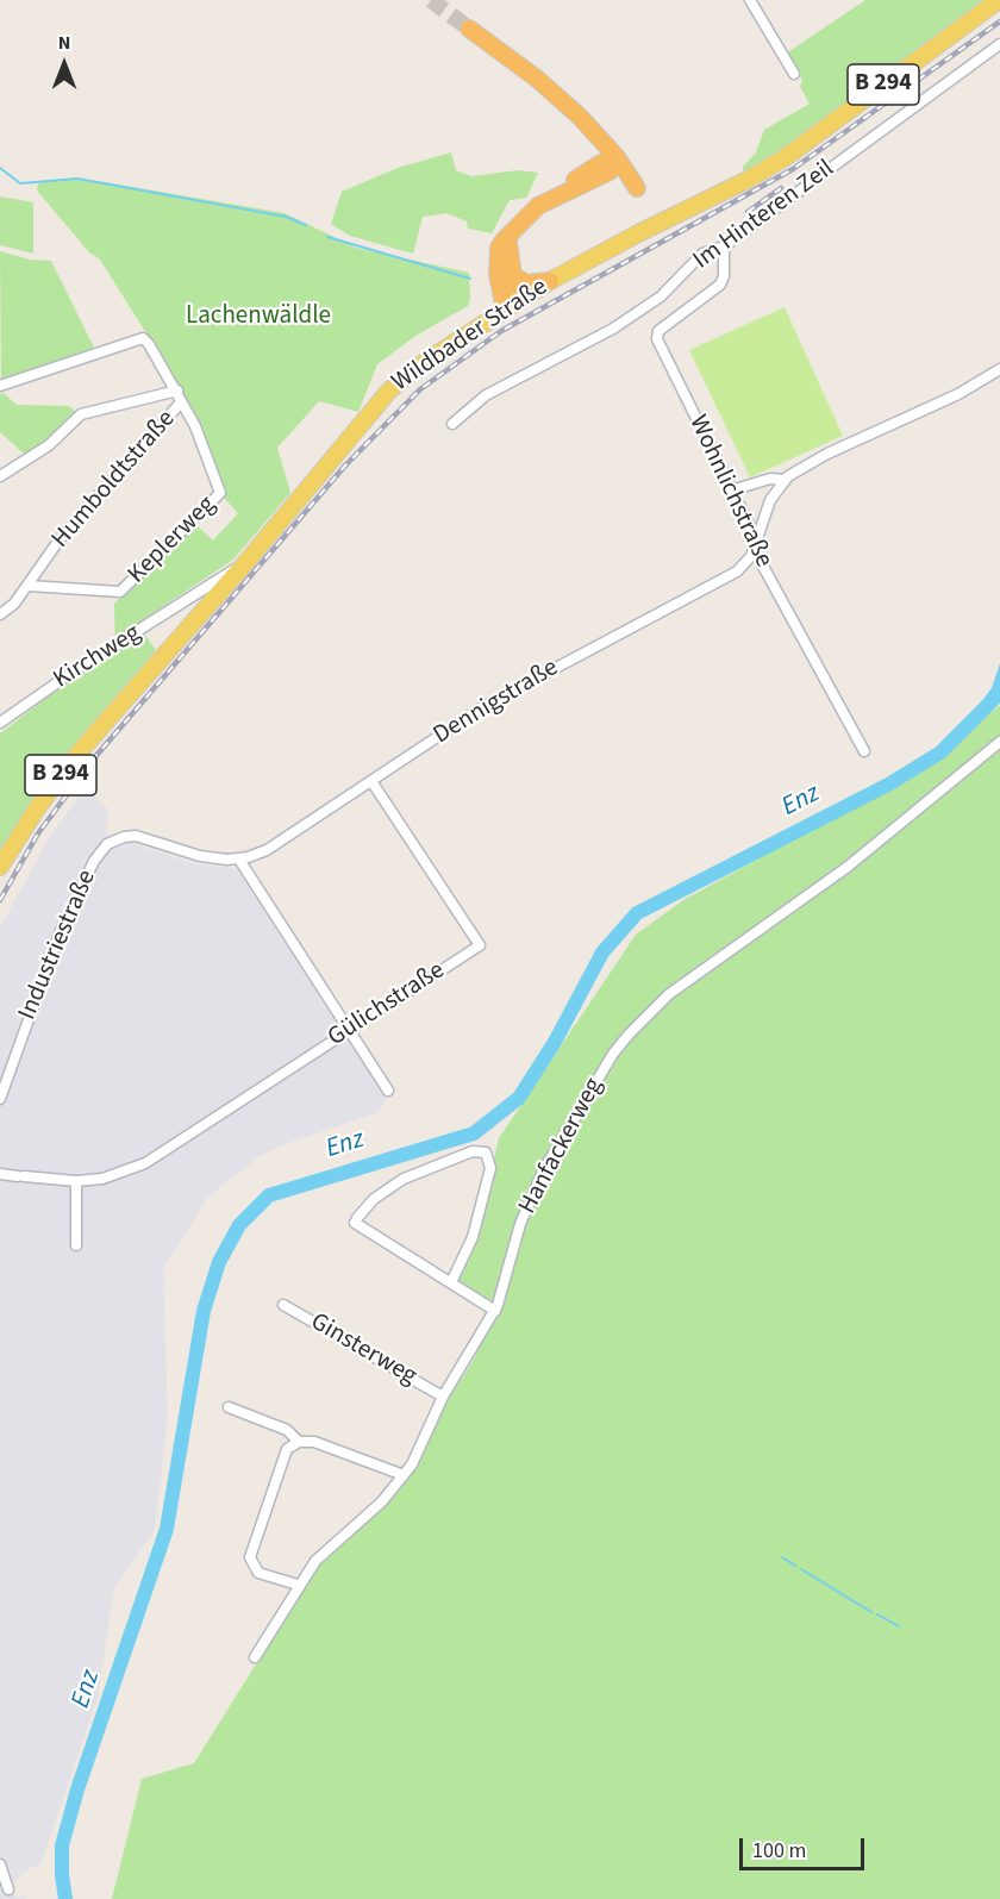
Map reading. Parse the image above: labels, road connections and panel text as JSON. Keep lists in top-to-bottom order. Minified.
{"streets":{"main road":["B 294","Wildbader Straße"],"street":["Im Hinteren Zeil","Humboldtstraße","Wohnlichstraße","Keplerweg","Kirchweg","Dennigstraße","Industriestraße","Gülichstraße","Hanfackerweg","Ginsterweg"]},"crossings":[["Im Hinteren Zeil","Wohnlichstraße"],["Wildbader Straße","Kirchweg"],["Humboldtstraße","Keplerweg"],["Wohnlichstraße","Dennigstraße"],["Dennigstraße","Industriestraße"],["Dennigstraße","Gülichstraße"],["Hanfackerweg","Ginsterweg"]],"water":["Enz"],"parks":["Lachenwäldle"],"scale_bar":"100 m","north":"top"}
